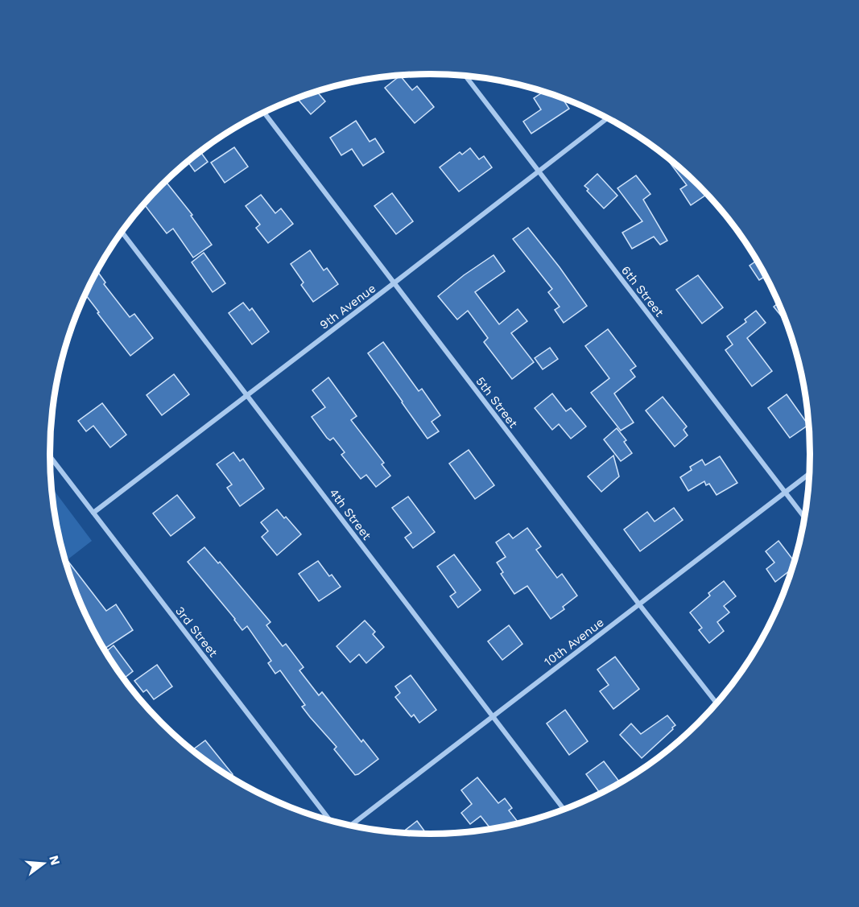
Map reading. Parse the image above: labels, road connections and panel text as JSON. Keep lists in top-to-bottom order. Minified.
{"streets":{"street":["6th Street","9th Avenue","5th Street","4th Street","3rd Street","10th Avenue"]},"crossings":[["6th Street","9th Avenue"],["6th Street","10th Avenue"],["9th Avenue","5th Street"],["9th Avenue","4th Street"],["9th Avenue","3rd Street"],["5th Street","10th Avenue"],["4th Street","10th Avenue"]],"north":"right"}
